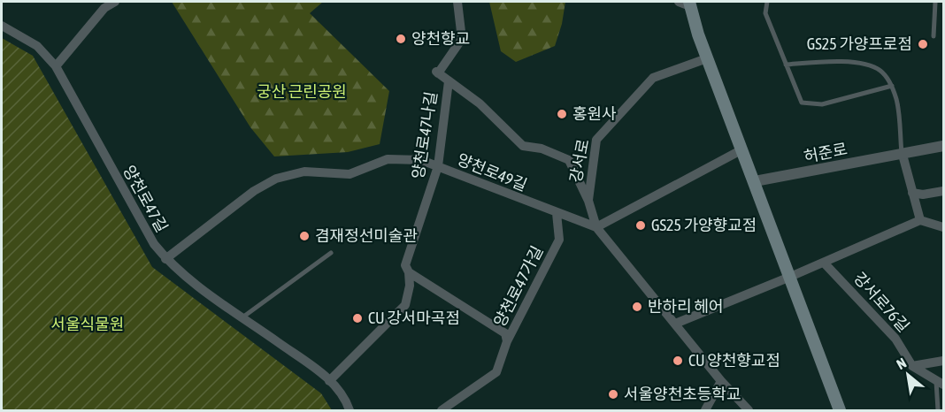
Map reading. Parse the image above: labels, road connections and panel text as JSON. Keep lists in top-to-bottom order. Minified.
{"streets":{"street":["양천로47나길","허준로","강서로","양천로49길","양천로47길","양천로47가길","강서로76길"]},"crossings":[["양천로47나길","강서로"],["양천로47나길","양천로49길"],["양천로47나길","양천로47길"],["양천로47나길","양천로47가길"],["양천로49길","양천로47길"],["양천로49길","양천로47가길"]],"parks":["궁산 근린공원","서울식물원"],"places":["양천향교","GS25 가양프로점","홍원사","GS25 가양향교점","겸재정선미술관","반하리 헤어","CU 강서마곡점","CU 양천향교점","서울양천초등학교"],"north":"top left"}
